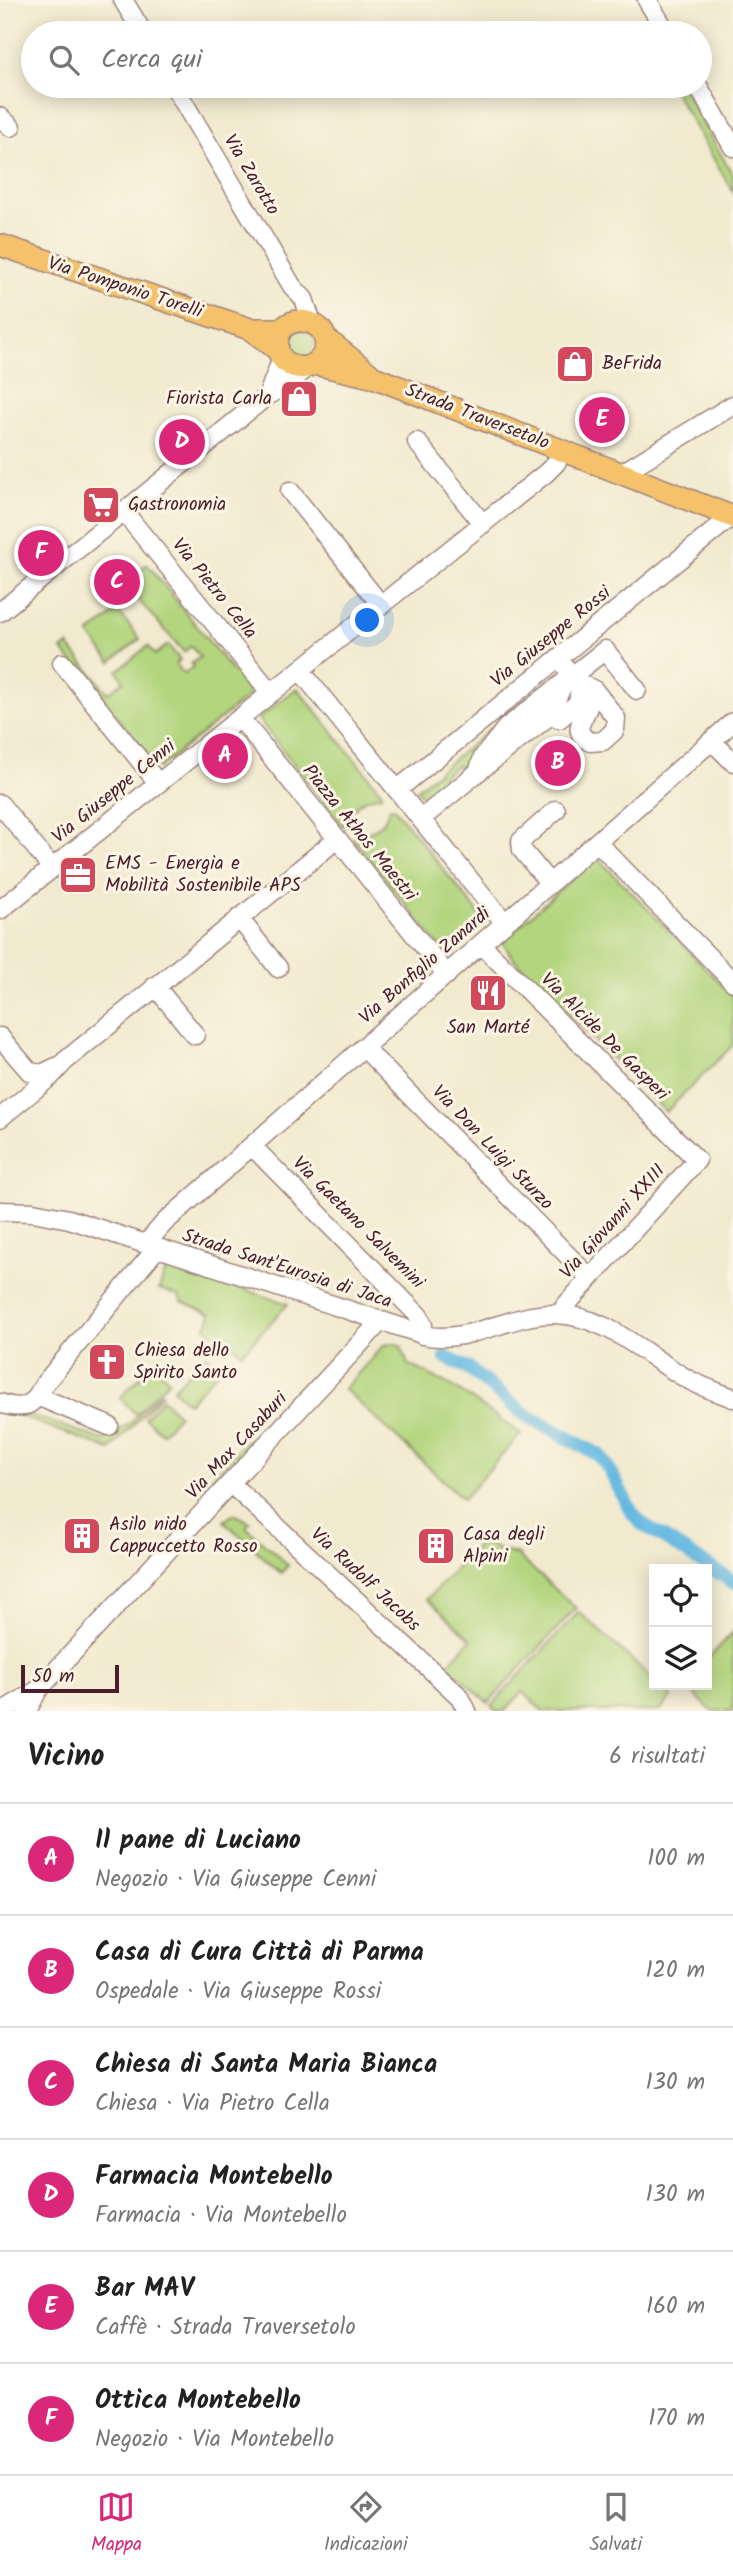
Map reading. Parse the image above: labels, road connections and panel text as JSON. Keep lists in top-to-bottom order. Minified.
{"streets":{"main road":["Via Pomponio Torelli","Strada Traversetolo"],"street":["Via Zarotto","Via Pietro Cella","Via Giuseppe Rossi","Via Giuseppe Cenni","Piazza Athos Maestri","Via Bonfiglio Zanardi","Via Alcide De Gasperi","Via Don Luigi Sturzo","Via Giovanni XXIII","Via Gaetano Salvemini","Strada Sant'Eurosia di Jaca","Via Max Casaburi","Via Rudolf Jacobs"]},"crossings":[["Via Zarotto","Via Pomponio Torelli"],["Via Zarotto","Strada Traversetolo"],["Via Pomponio Torelli","Strada Traversetolo"],["Strada Traversetolo","Via Giuseppe Rossi"],["Strada Traversetolo","Via Giuseppe Cenni"],["Via Pietro Cella","Via Giuseppe Cenni"],["Via Giuseppe Cenni","Piazza Athos Maestri"],["Piazza Athos Maestri","Via Bonfiglio Zanardi"],["Via Bonfiglio Zanardi","Via Alcide De Gasperi"],["Via Bonfiglio Zanardi","Via Don Luigi Sturzo"],["Via Bonfiglio Zanardi","Via Gaetano Salvemini"],["Via Bonfiglio Zanardi","Strada Sant'Eurosia di Jaca"],["Via Alcide De Gasperi","Via Giovanni XXIII"],["Via Don Luigi Sturzo","Via Giovanni XXIII"],["Via Giovanni XXIII","Strada Sant'Eurosia di Jaca"],["Via Gaetano Salvemini","Strada Sant'Eurosia di Jaca"],["Strada Sant'Eurosia di Jaca","Via Max Casaburi"],["Via Max Casaburi","Via Rudolf Jacobs"]],"places":{"shop":["BeFrida","Fiorista Carla"],"supermarket":["Gastronomia"],"office":["EMS - Energia e Mobilità Sostenibile APS"],"restaurant":["San Marté"],"church":["Chiesa dello Spirito Santo"],"building":["Asilo nido Cappuccetto Rosso","Casa degli Alpini"]},"scale_bar":"50 m","page":{"search":"Cerca qui","pins":["E","D","F","C","A","B"],"scale":"50 m","heading":["Vicino","6 risultati"],"list":[{"mark":"A","name":"Il pane di Luciano","note":"Negozio · Via Giuseppe Cenni","value":"100 m"},{"mark":"B","name":"Casa di Cura Città di Parma","note":"Ospedale · Via Giuseppe Rossi","value":"120 m"},{"mark":"C","name":"Chiesa di Santa Maria Bianca","note":"Chiesa · Via Pietro Cella","value":"130 m"},{"mark":"D","name":"Farmacia Montebello","note":"Farmacia · Via Montebello","value":"130 m"},{"mark":"E","name":"Bar MAV","note":"Caffè · Strada Traversetolo","value":"160 m"},{"mark":"F","name":"Ottica Montebello","note":"Negozio · Via Montebello","value":"170 m"}],"nav":["Mappa","Indicazioni","Salvati"]}}
